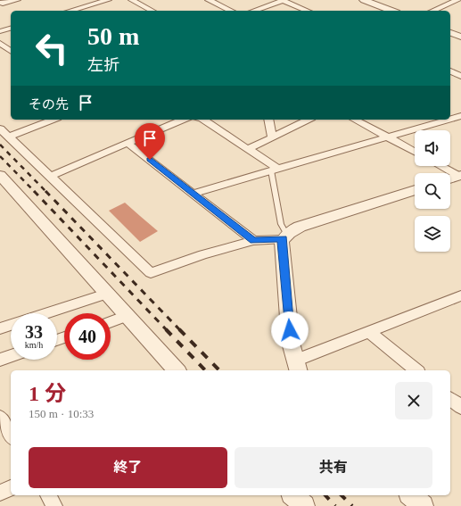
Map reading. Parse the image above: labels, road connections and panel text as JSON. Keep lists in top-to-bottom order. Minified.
{"page":{"turn":["50 m","左折"],"then":"その先","speed":"33 km/h","limit":"40","heading":["1 分","150 m · 10:33"],"buttons":["終了","共有"]}}
